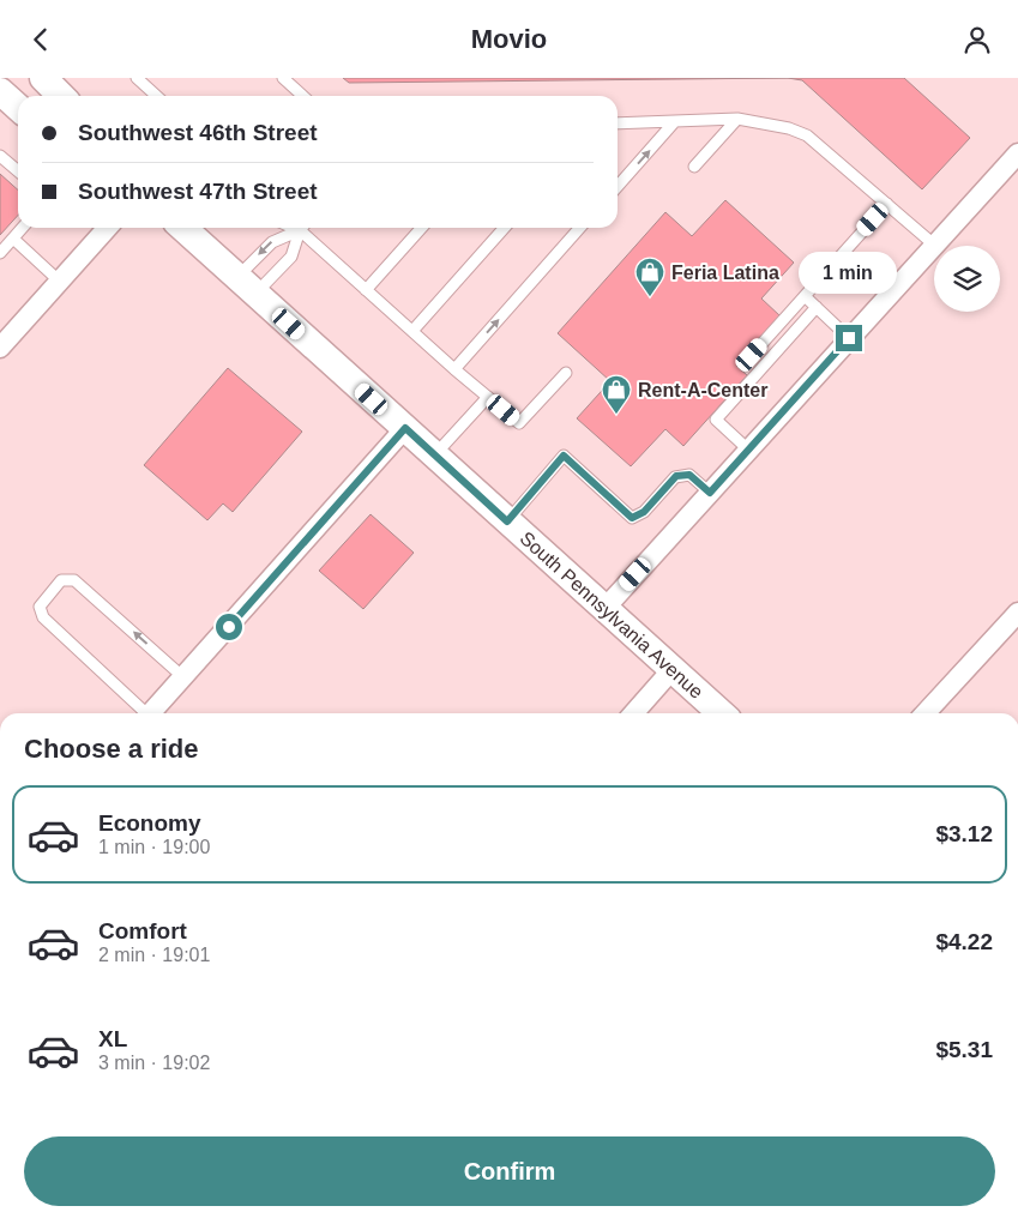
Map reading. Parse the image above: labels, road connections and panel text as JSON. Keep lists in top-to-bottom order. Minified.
{"streets":{"main road":["South Pennsylvania Avenue"]},"places":{"shop":["Feria Latina","Rent-A-Center"]},"page":{"header":"Movio","banner":["Southwest 46th Street","Southwest 47th Street"],"bubble":"1 min","heading":"Choose a ride","list":[{"name":"Economy","note":"1 min · 19:00","value":"$3.12"},{"name":"Comfort","note":"2 min · 19:01","value":"$4.22"},{"name":"XL","note":"3 min · 19:02","value":"$5.31"}],"buttons":"Confirm"}}
